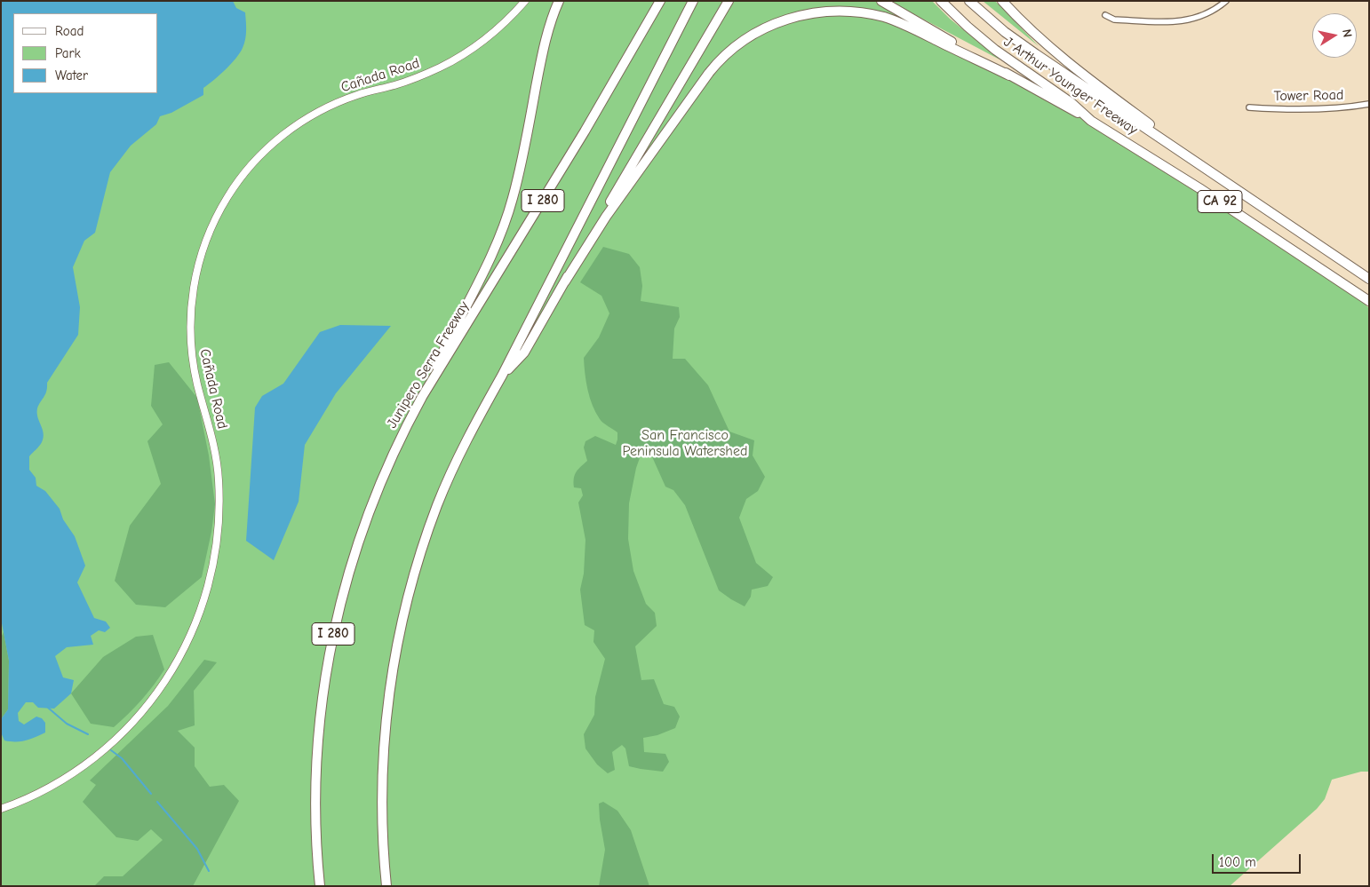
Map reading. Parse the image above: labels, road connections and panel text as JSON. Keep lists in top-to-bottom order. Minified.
{"streets":{"highway":["J Arthur Younger Freeway","I 280","CA 92","Junipero Serra Freeway"],"main road":["Cañada Road"],"street":["Tower Road"]},"parks":["San Francisco Peninsula Watershed"],"legend":["Road","Park","Water"],"scale_bar":"100 m","north":"right"}
